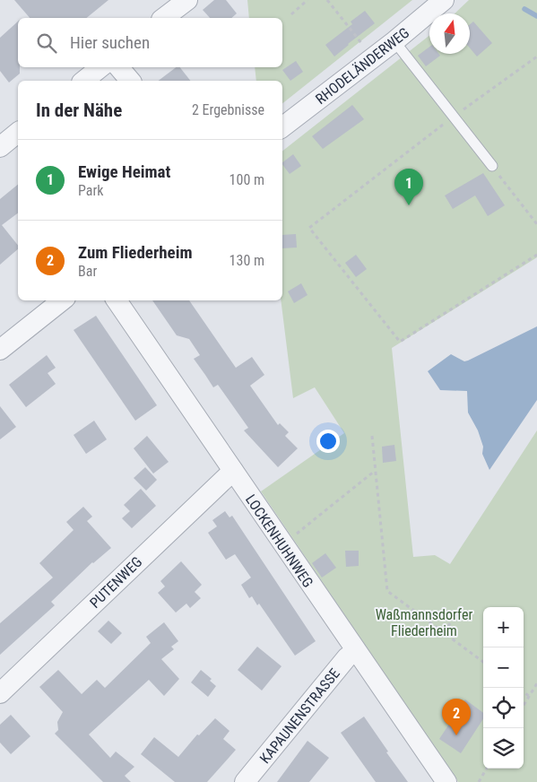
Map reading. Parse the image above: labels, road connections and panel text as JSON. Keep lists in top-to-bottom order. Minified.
{"streets":{"street":["RHODELÄNDERWEG","LOCKENHUHNWEG","PUTENWEG","KAPAUNENSTRASSE"]},"crossings":[["LOCKENHUHNWEG","PUTENWEG"],["LOCKENHUHNWEG","KAPAUNENSTRASSE"]],"parks":["Waßmannsdorfer Fliederheim"],"north":"top","page":{"search":"Hier suchen","heading":["In der Nähe","2 Ergebnisse"],"list":[{"mark":"1","name":"Ewige Heimat","note":"Park","value":"100 m"},{"mark":"2","name":"Zum Fliederheim","note":"Bar","value":"130 m"}],"pins":["1","2"],"map_buttons":["+","−"]}}
